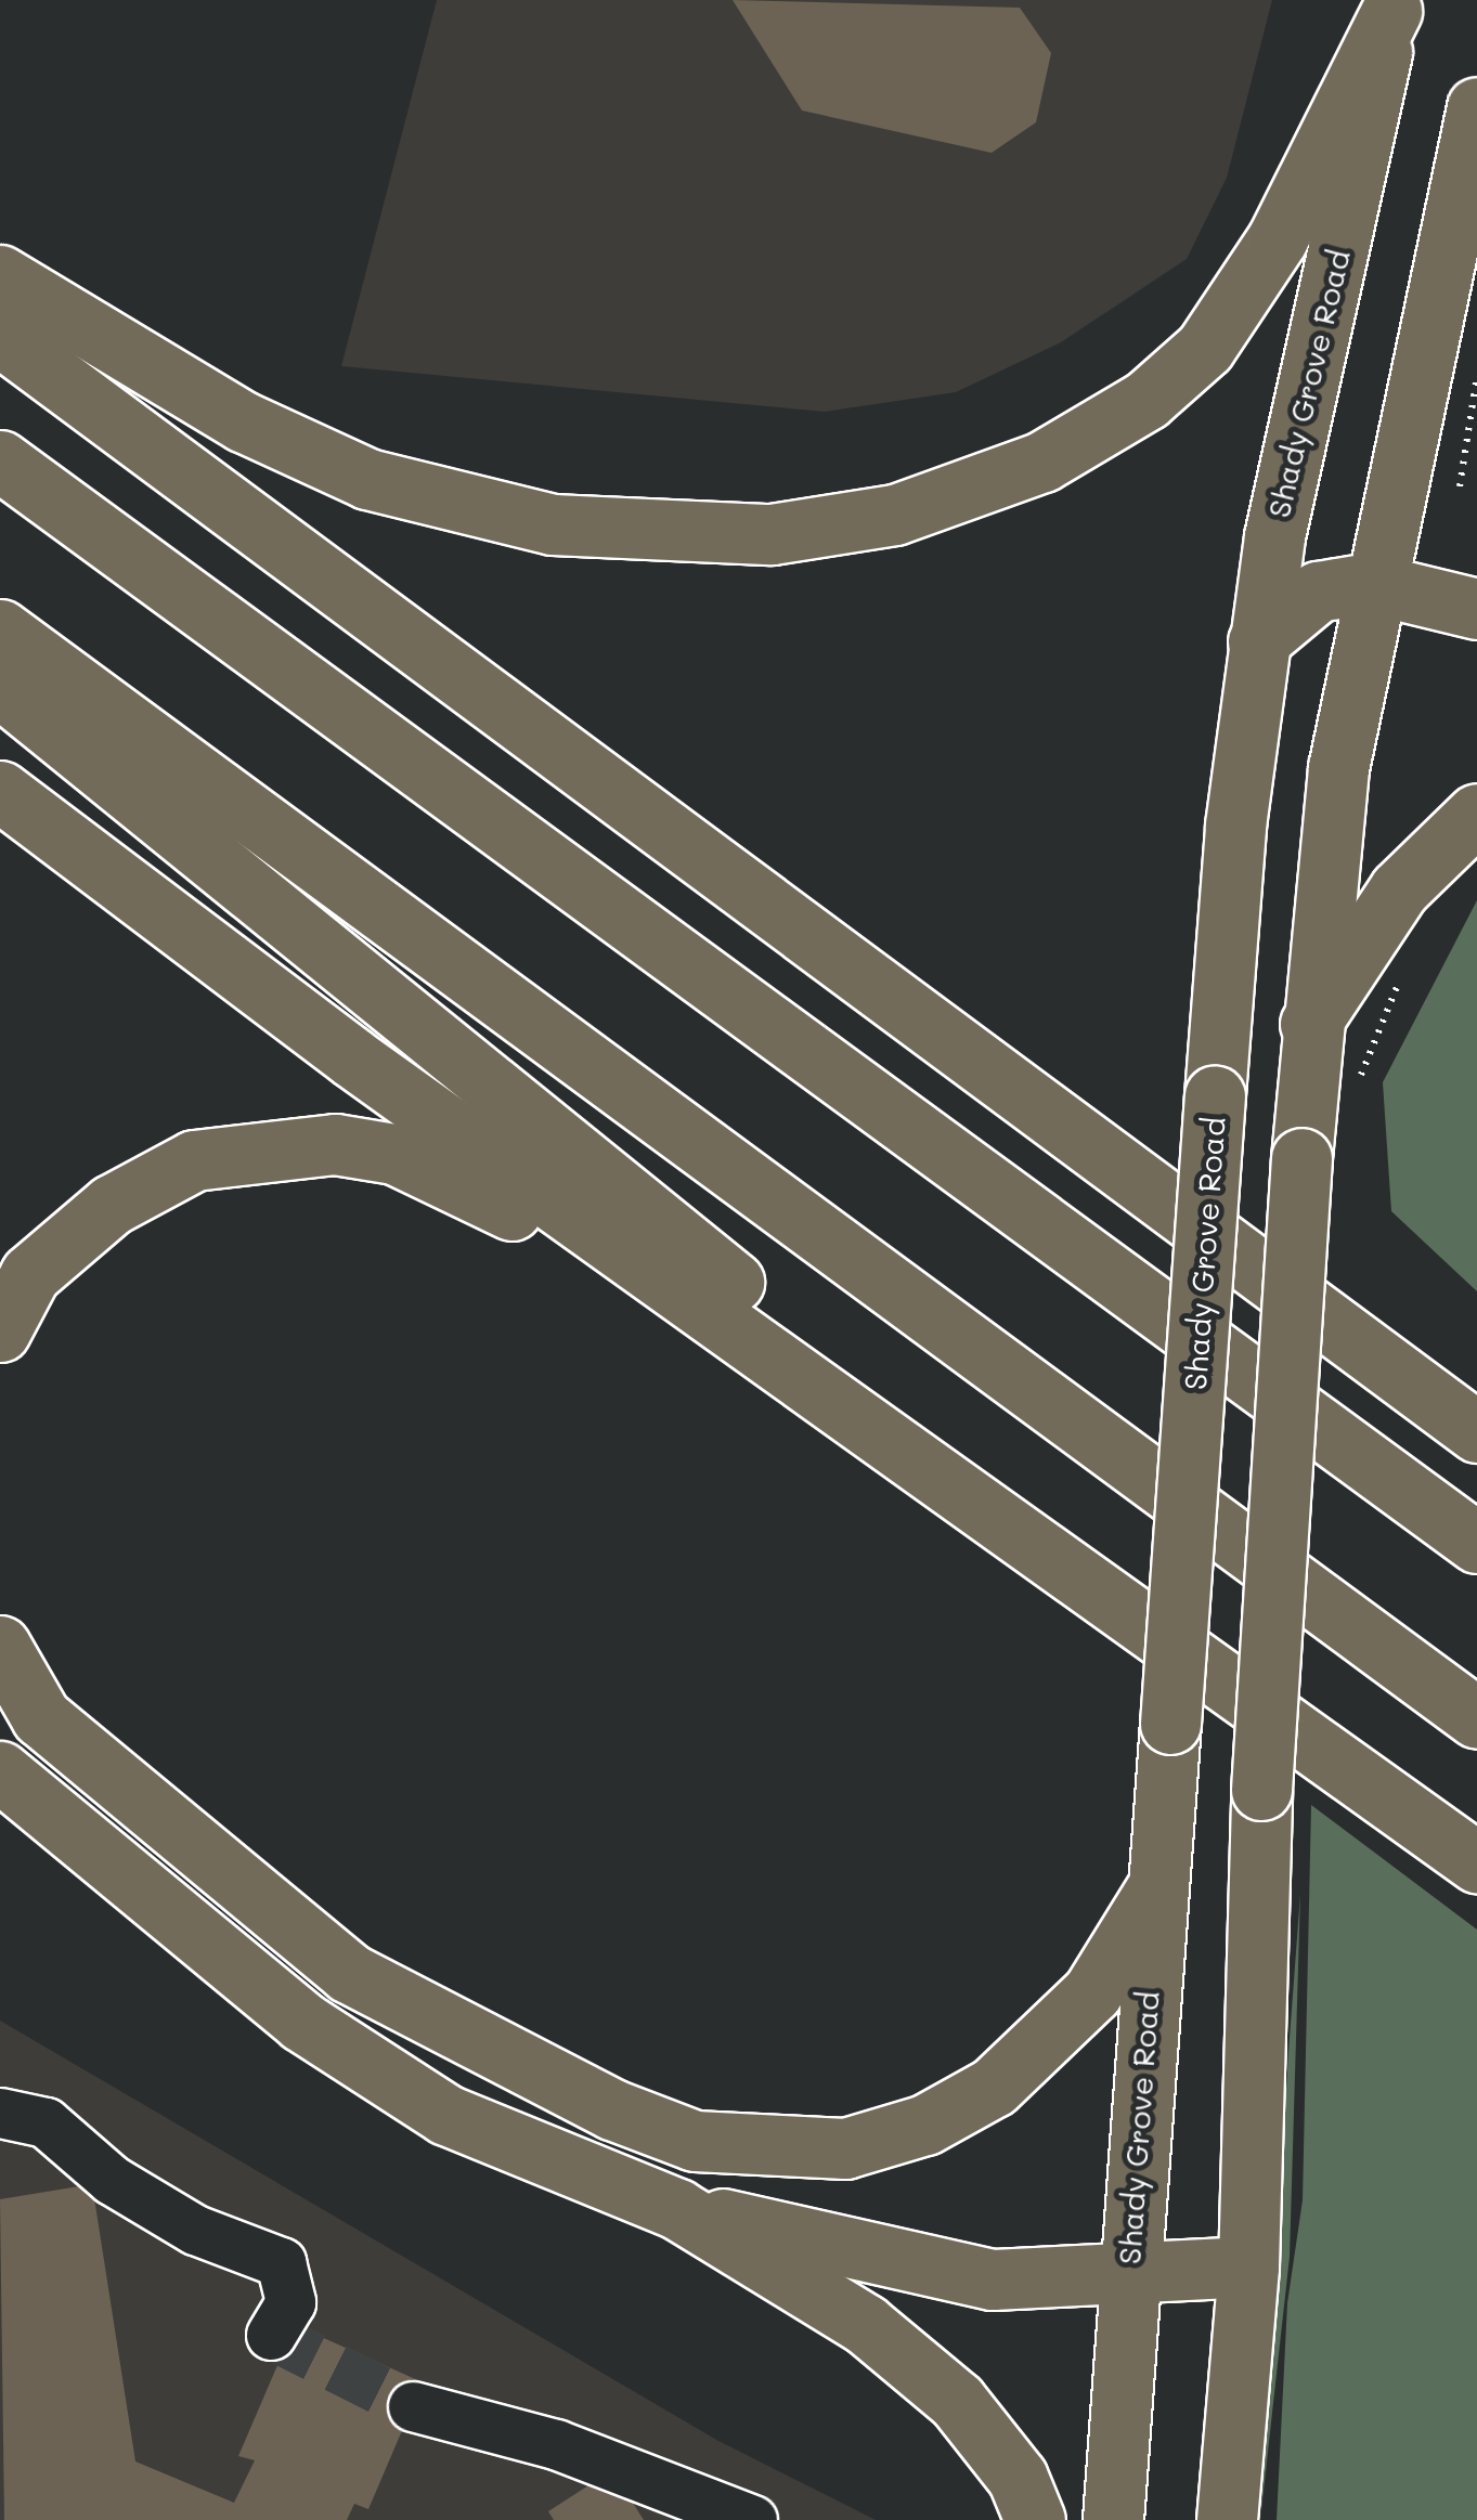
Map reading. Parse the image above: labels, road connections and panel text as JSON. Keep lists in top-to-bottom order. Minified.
{"streets":{"main road":["Shady Grove Road"]}}
